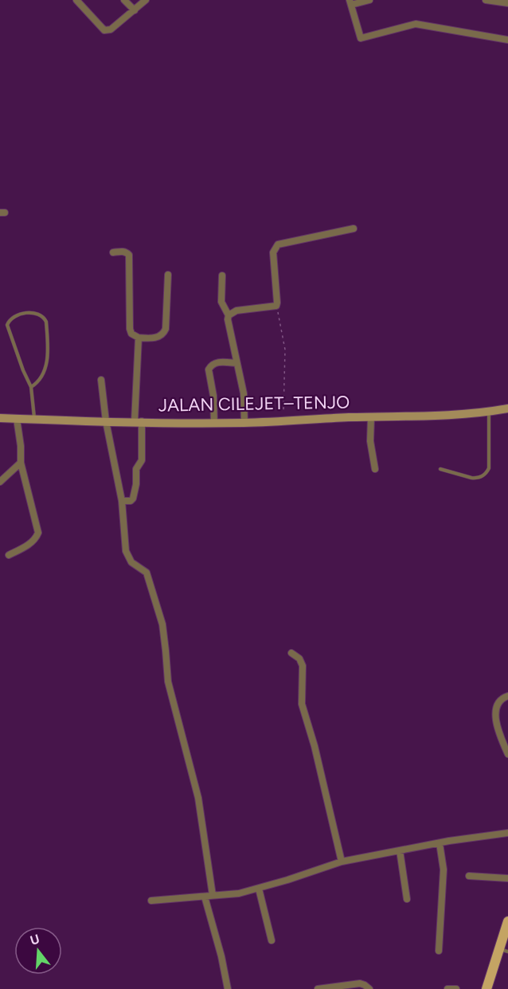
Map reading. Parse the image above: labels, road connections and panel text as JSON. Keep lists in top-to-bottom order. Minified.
{"streets":{"main road":["JALAN CILEJET–TENJO"]},"north":"top"}
